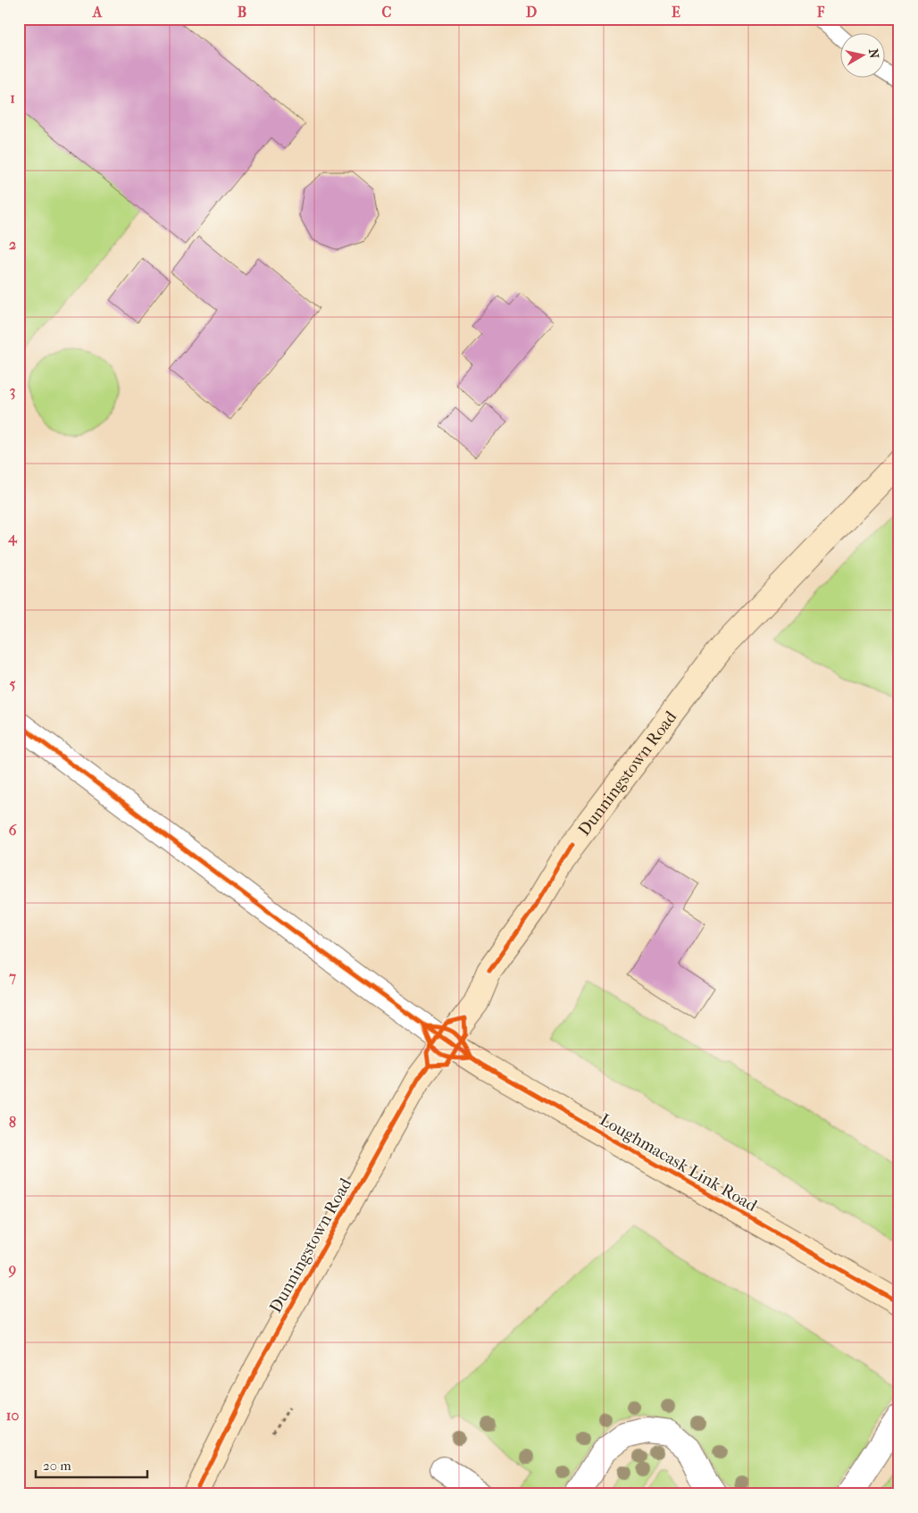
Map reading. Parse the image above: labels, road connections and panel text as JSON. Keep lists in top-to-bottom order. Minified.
{"streets":{"street":["Dunningstown Road","Loughmacask Link Road"]},"crossings":[["Dunningstown Road","Loughmacask Link Road"]],"scale_bar":"20 m","north":"right","grid":{"columns":["A","B","C","D","E","F"],"rows":["1","2","3","4","5","6","7","8","9","10"]}}
